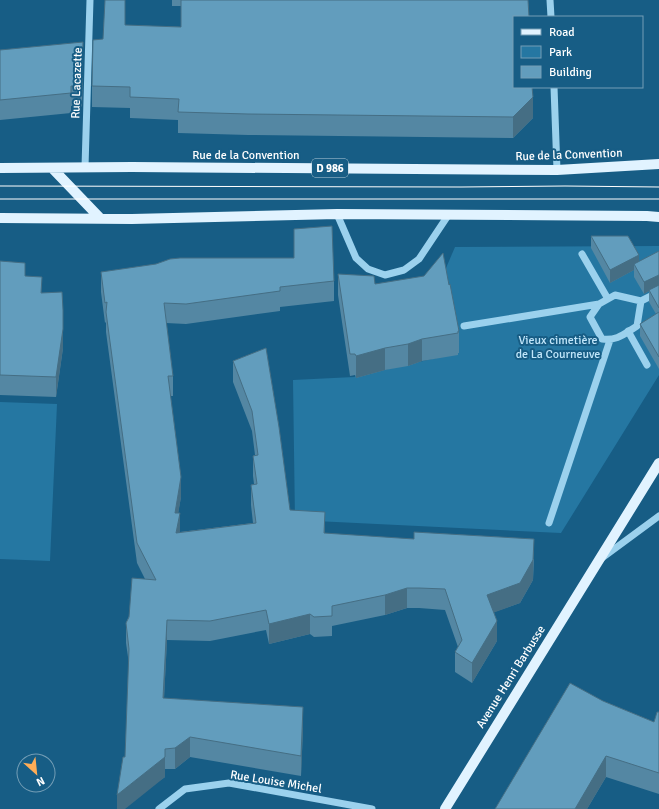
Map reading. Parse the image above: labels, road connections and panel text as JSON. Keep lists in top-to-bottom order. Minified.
{"streets":{"main road":["Rue de la Convention","D 986","Avenue Henri Barbusse"],"street":["Rue Lacazette","Rue Louise Michel"]},"crossings":[["Rue Lacazette","Rue de la Convention"]],"parks":["Vieux cimetière de La Courneuve"],"legend":["Road","Park","Building"],"north":"bottom right"}
